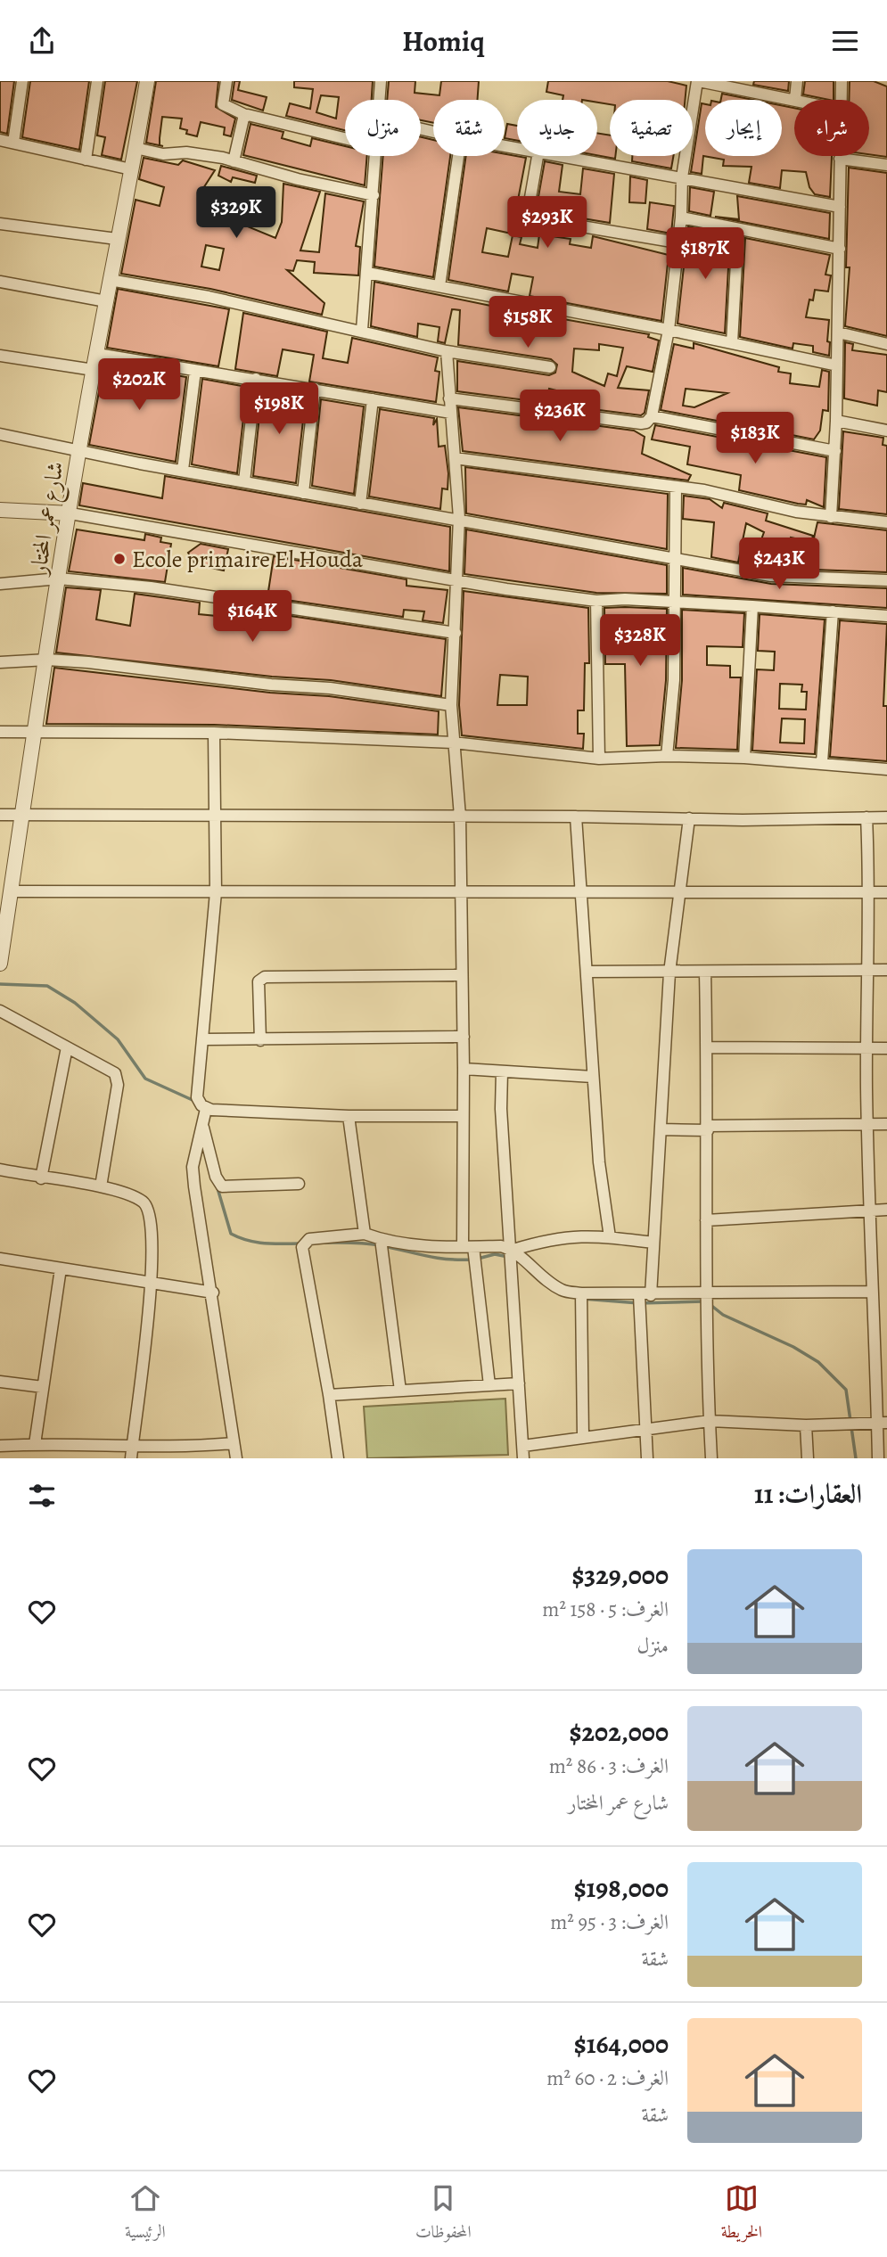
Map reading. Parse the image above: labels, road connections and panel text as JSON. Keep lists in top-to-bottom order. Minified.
{"streets":{"street":["شارع عمر المختار"]},"places":["Ecole primaire El Houda"],"page":{"header":"Homiq","chip":["شراء","إيجار","تصفية","جديد","شقة","منزل"],"price":["$329K","$293K","$187K","$158K","$202K","$198K","$236K","$183K","$243K","$164K","$328K"],"heading":"العقارات: 11","list":[{"name":"$329,000","note":"الغرف: 5 · 158 m² · منزل"},{"name":"$202,000","note":"الغرف: 3 · 86 m² · شارع عمر المختار"},{"name":"$198,000","note":"الغرف: 3 · 95 m² · شقة"},{"name":"$164,000","note":"الغرف: 2 · 60 m² · شقة"}],"tabs":["الخريطة","المحفوظات","الرئيسية"]}}
